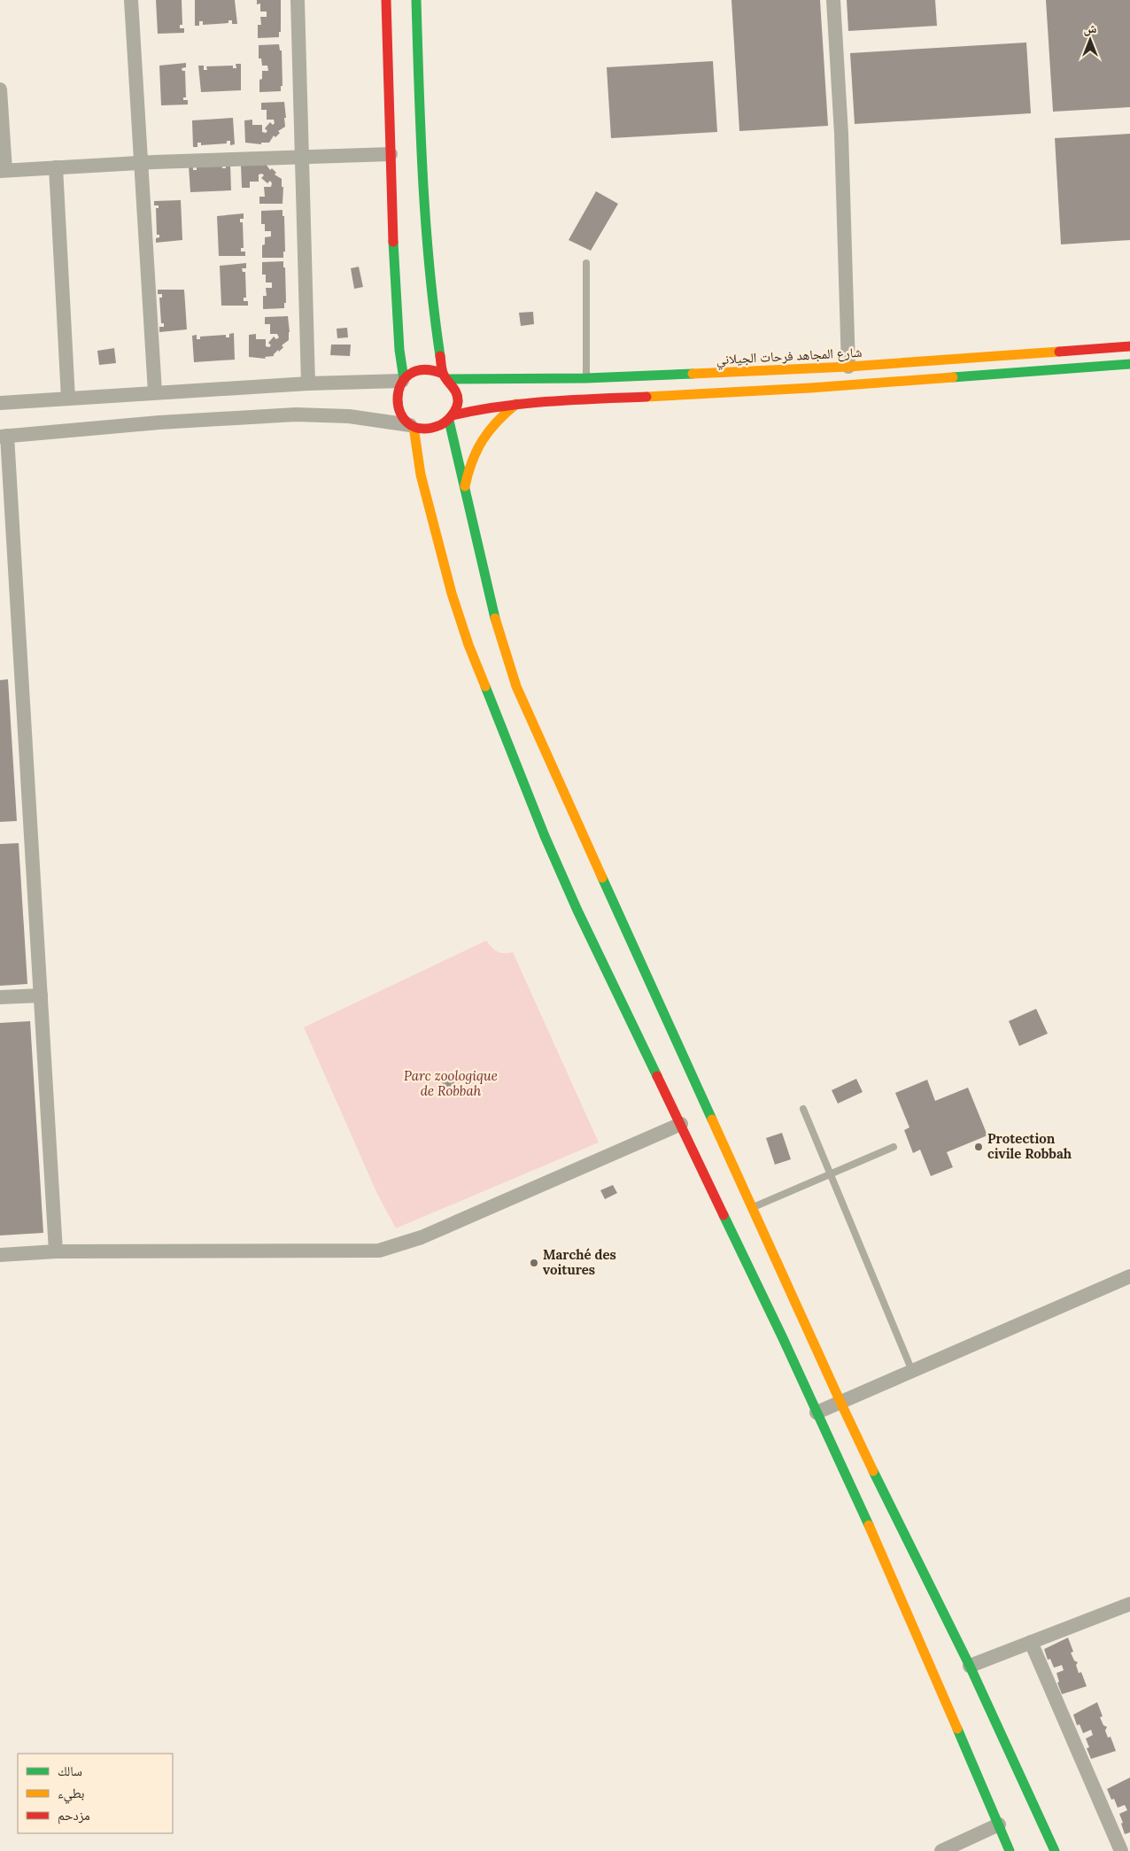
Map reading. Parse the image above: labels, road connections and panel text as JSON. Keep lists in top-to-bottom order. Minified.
{"streets":{"main road":["شارع المجاهد فرحات الجيلاني"]},"parks":["Parc zoologique de Robbah"],"places":["Protection civile Robbah","Marché des voitures"],"legend":["سالك","بطيء","مزدحم"],"north":"top"}
